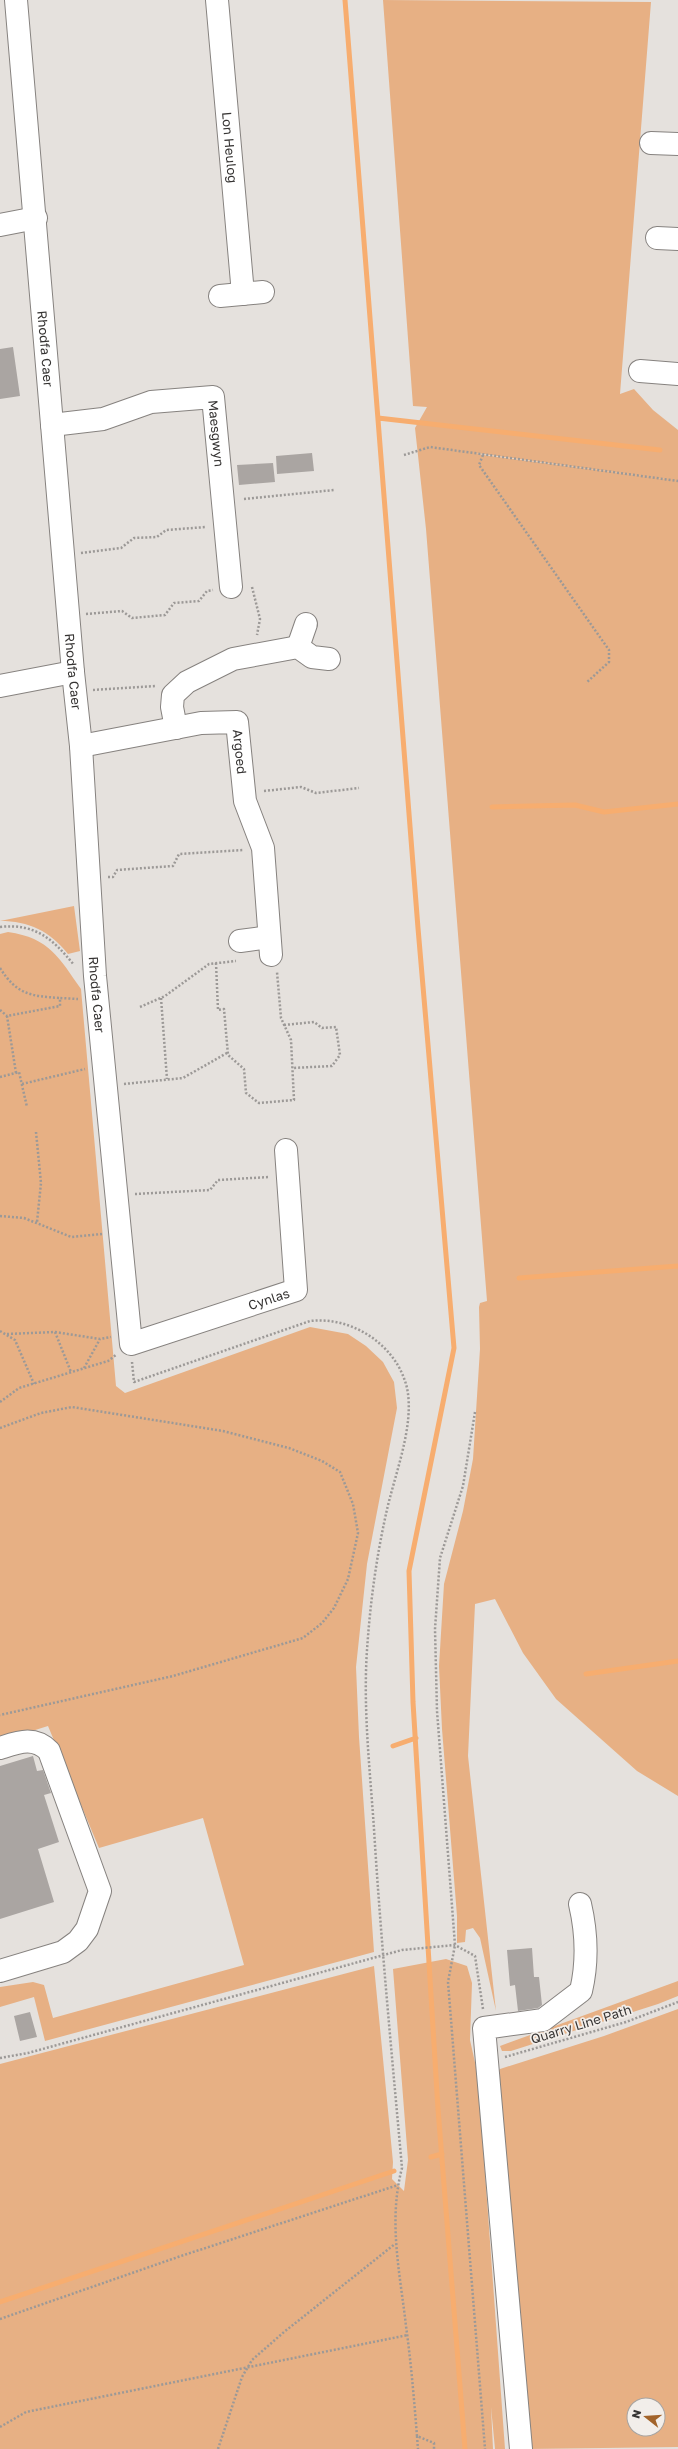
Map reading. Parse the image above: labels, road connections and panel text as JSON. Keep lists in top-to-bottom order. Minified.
{"streets":{"street":["Lon Heulog","Rhodfa Caer","Maesgwyn","Argoed","Cynlas"],"path":["Quarry Line Path"]},"crossings":[["Rhodfa Caer","Maesgwyn"],["Rhodfa Caer","Argoed"],["Rhodfa Caer","Cynlas"]],"north":"left"}
